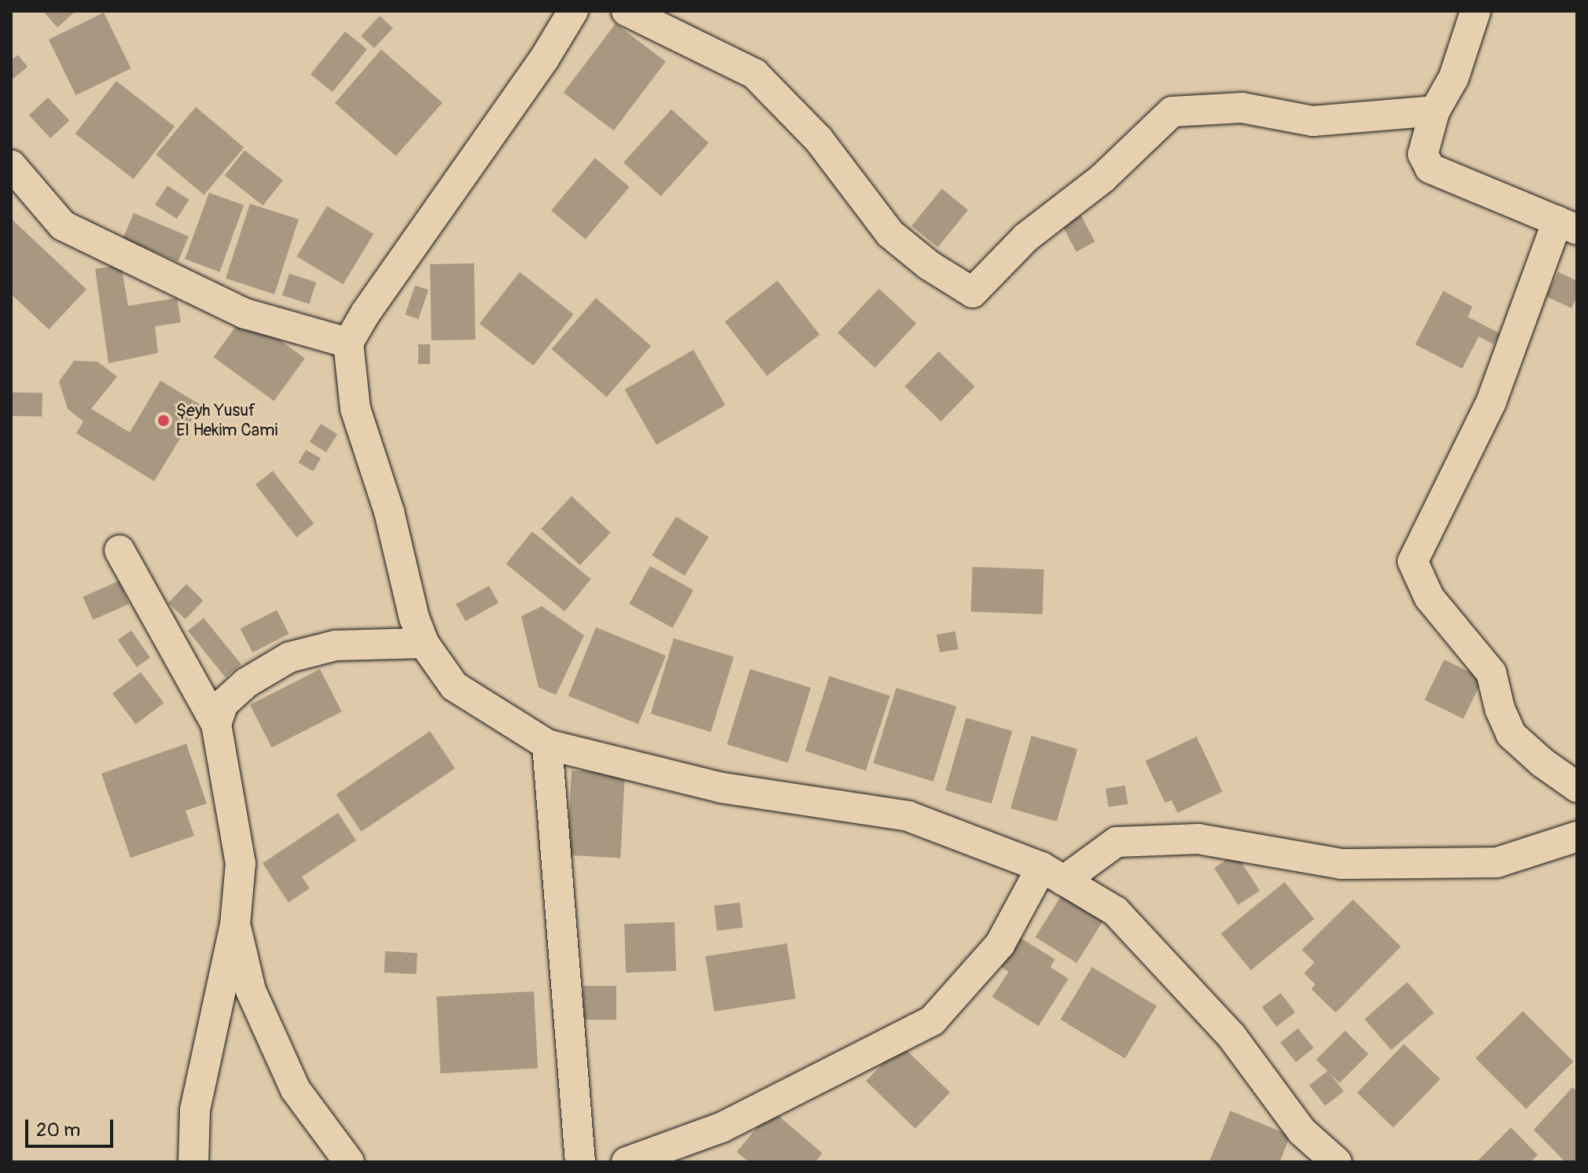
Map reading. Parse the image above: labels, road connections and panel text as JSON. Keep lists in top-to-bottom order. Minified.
{"places":["Şeyh Yusuf El Hekim Cami"],"scale_bar":"20 m"}
